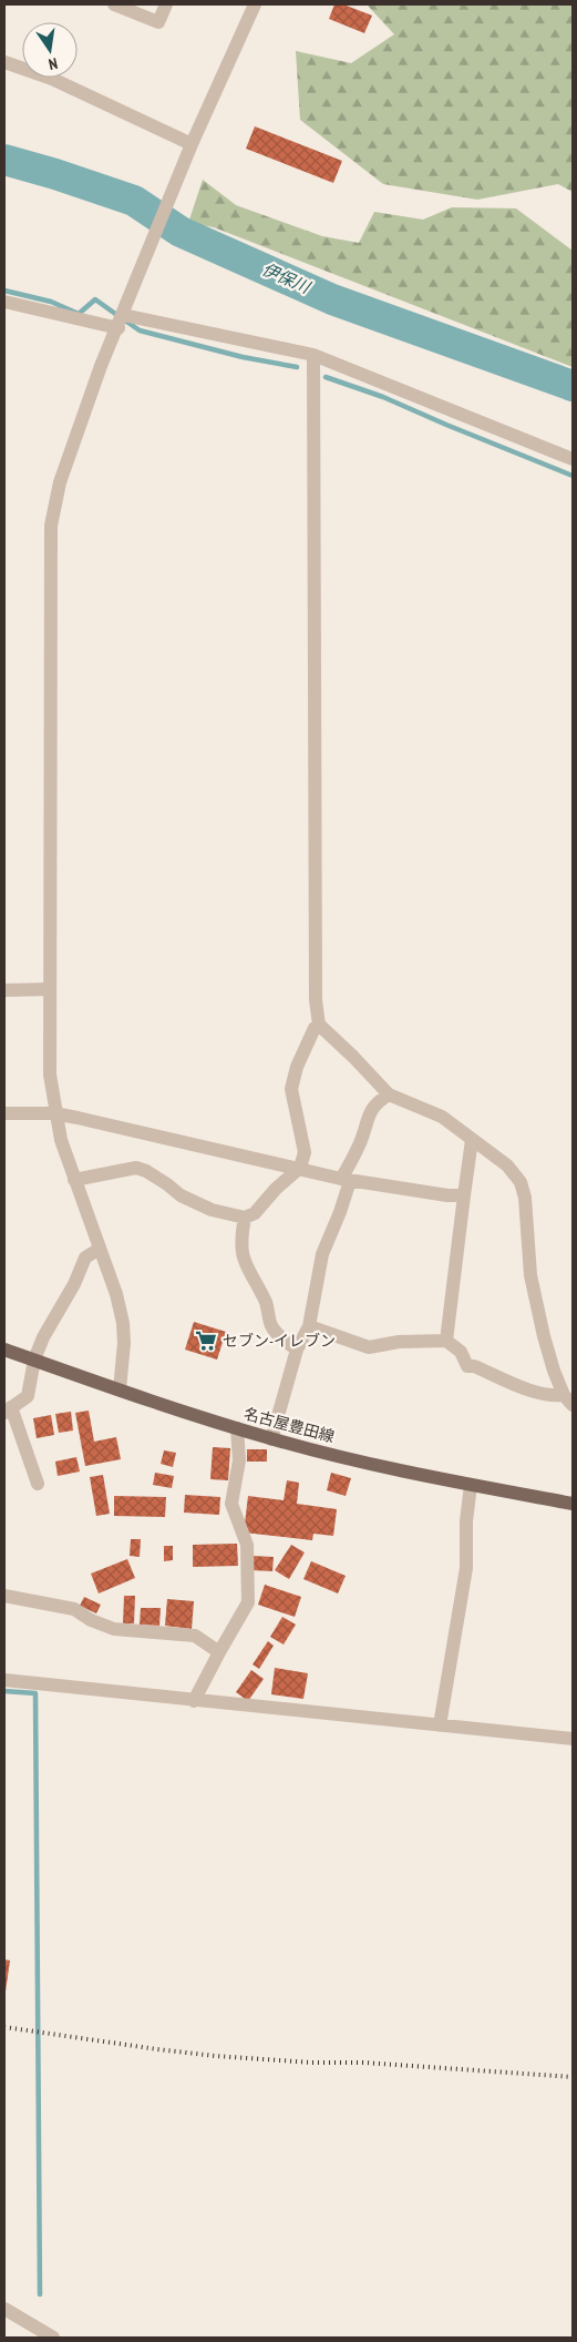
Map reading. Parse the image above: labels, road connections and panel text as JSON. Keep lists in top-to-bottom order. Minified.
{"streets":{"main road":["名古屋豊田線"]},"water":["伊保川"],"places":{"supermarket":["セブン-イレブン"]},"north":"bottom"}
